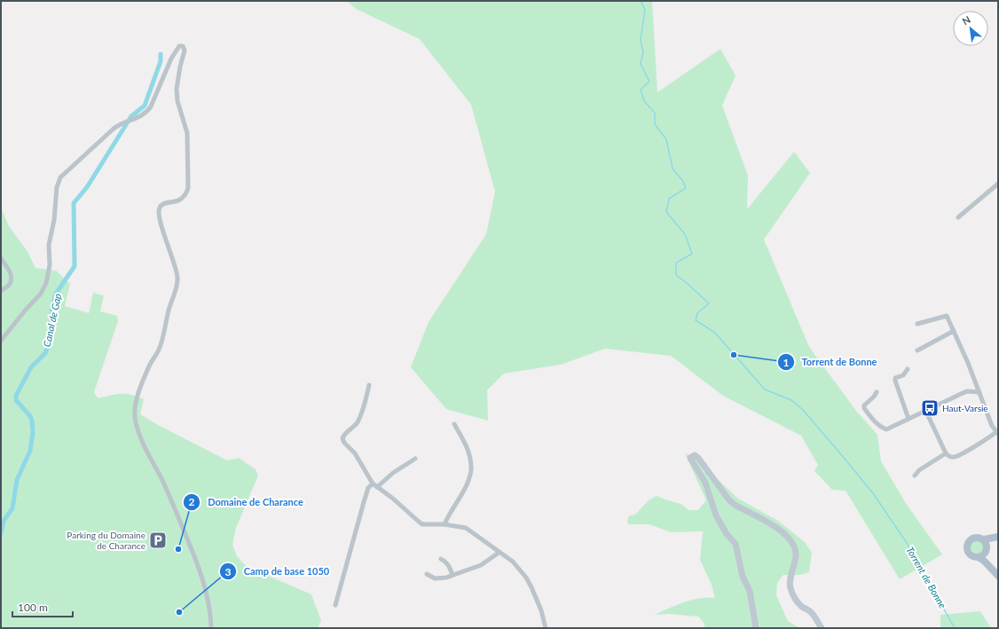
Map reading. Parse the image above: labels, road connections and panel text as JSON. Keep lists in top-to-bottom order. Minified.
{"water":["Canal de Gap","Torrent de Bonne"],"places":{"other":["Torrent de Bonne","Domaine de Charance","Camp de base 1050"],"bus stop":["Haut-Varsie"],"parking":["Parking du Domaine de Charance"]},"scale_bar":"100 m","north":"top left"}
